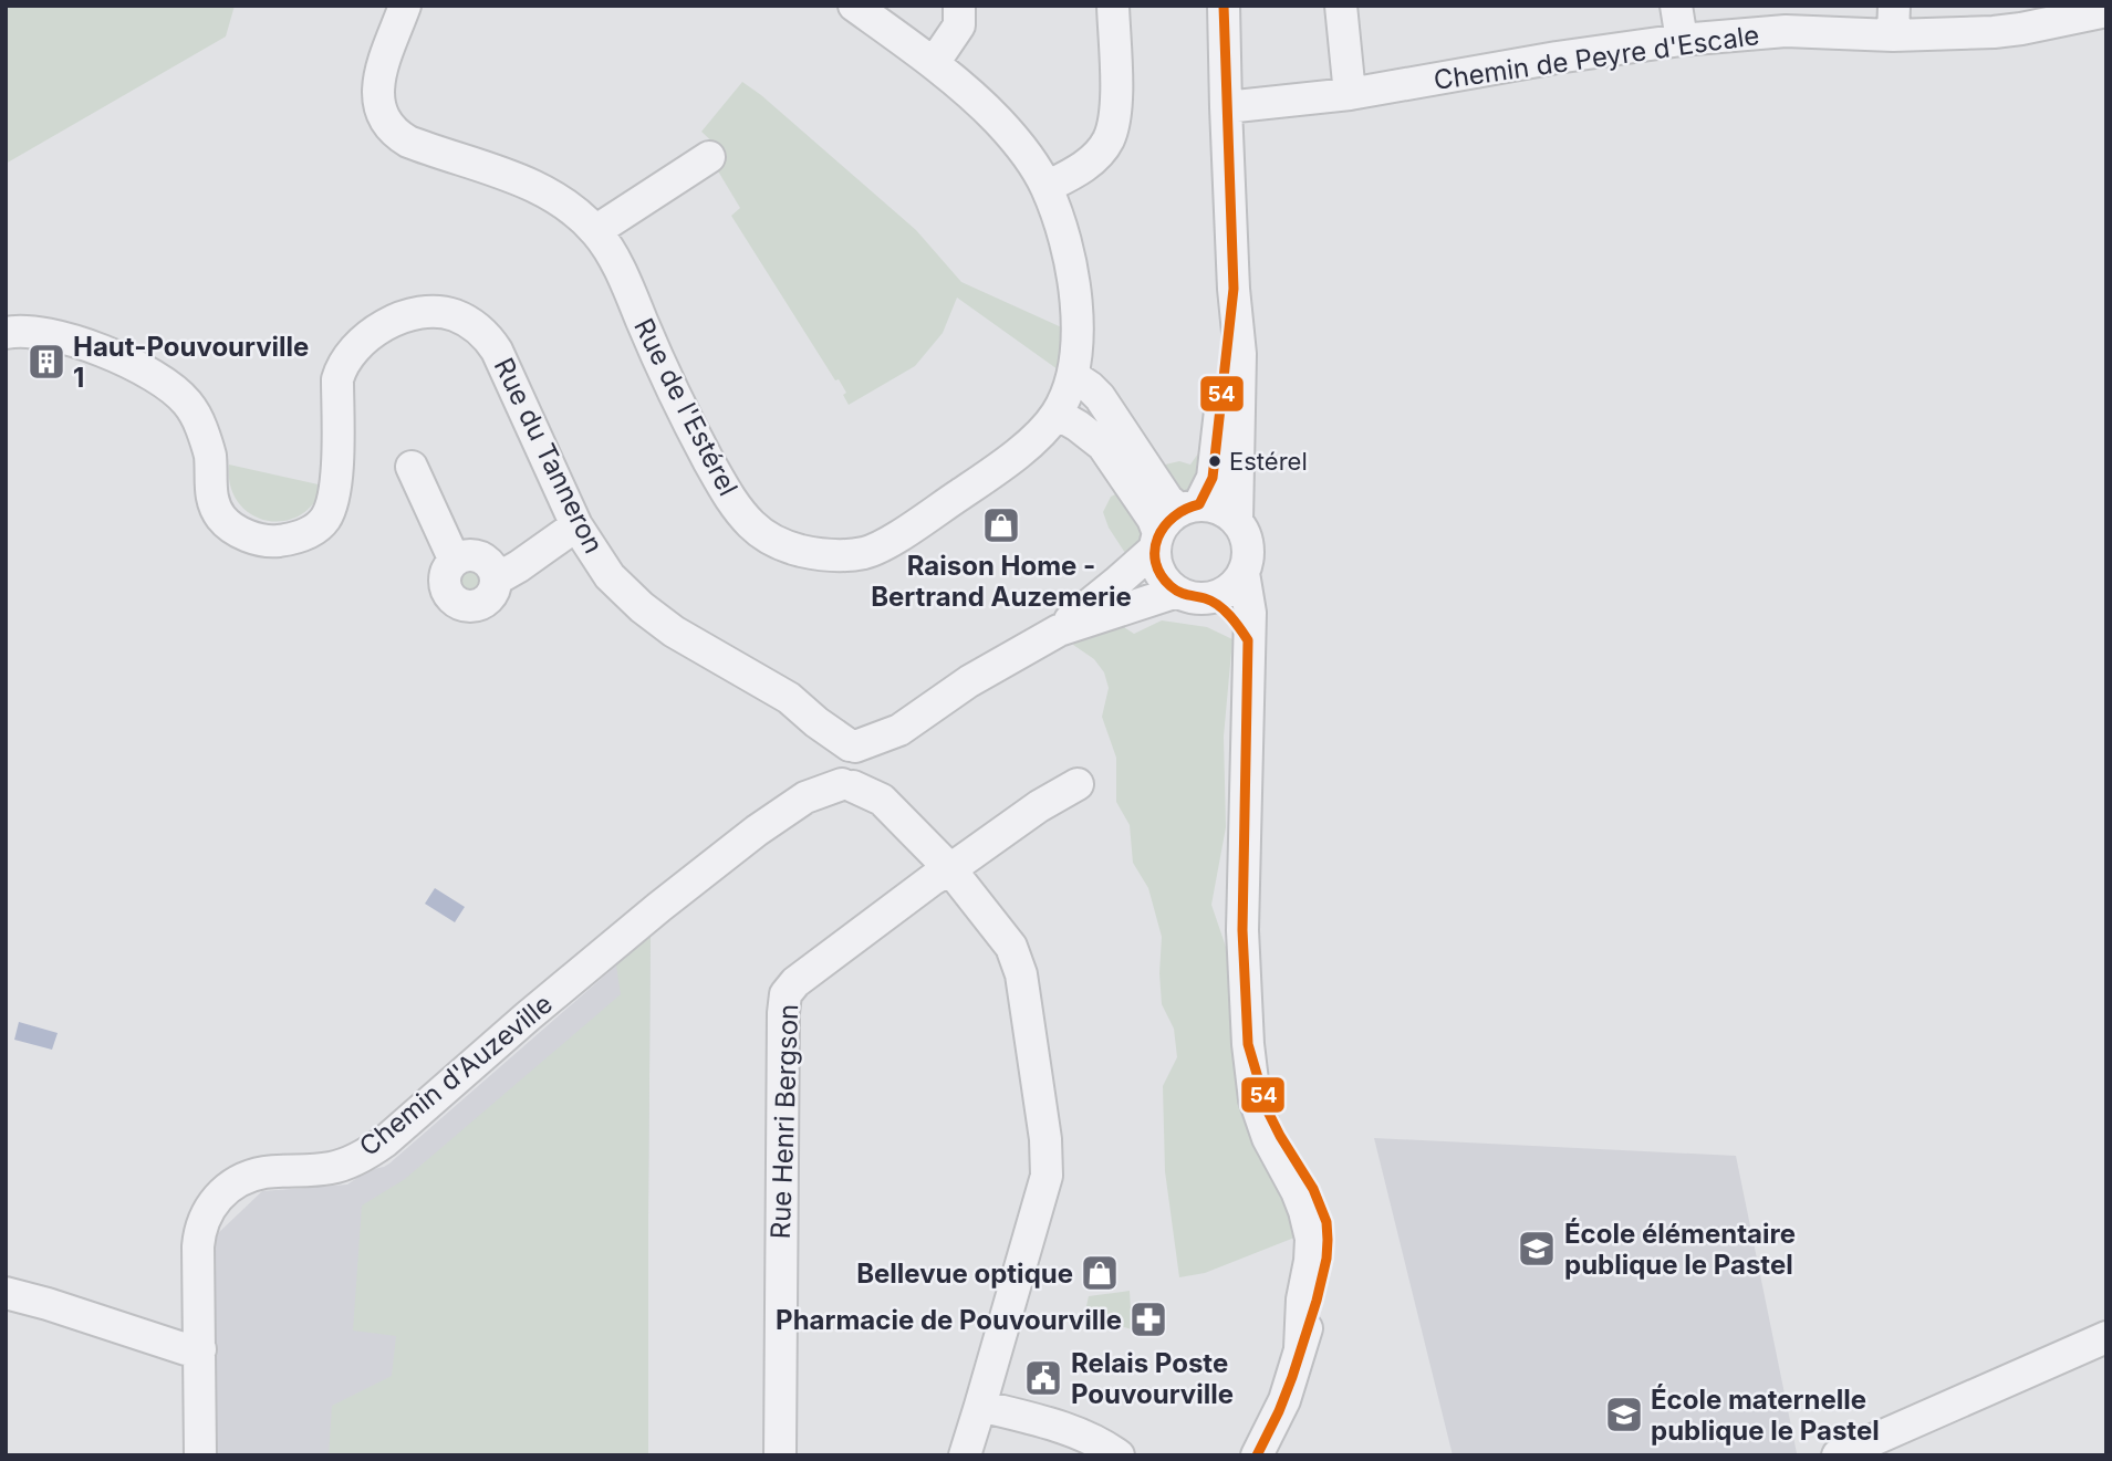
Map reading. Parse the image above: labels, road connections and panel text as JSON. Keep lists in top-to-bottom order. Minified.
{"streets":{"street":["Chemin de Peyre d'Escale","Rue de l'Estérel","Rue du Tanneron","Chemin d'Auzeville","Rue Henri Bergson"]},"crossings":[["Rue du Tanneron","Chemin d'Auzeville"],["Rue du Tanneron","Rue Henri Bergson"]],"places":{"building":["Haut-Pouvourville 1"],"other":["Estérel"],"shop":["Raison Home - Bertrand Auzemerie","Bellevue optique"],"school or university":["École élémentaire publique le Pastel","École maternelle publique le Pastel"],"pharmacy":["Pharmacie de Pouvourville"],"public building":["Relais Poste Pouvourville"]},"lines":["transit line 54"]}
